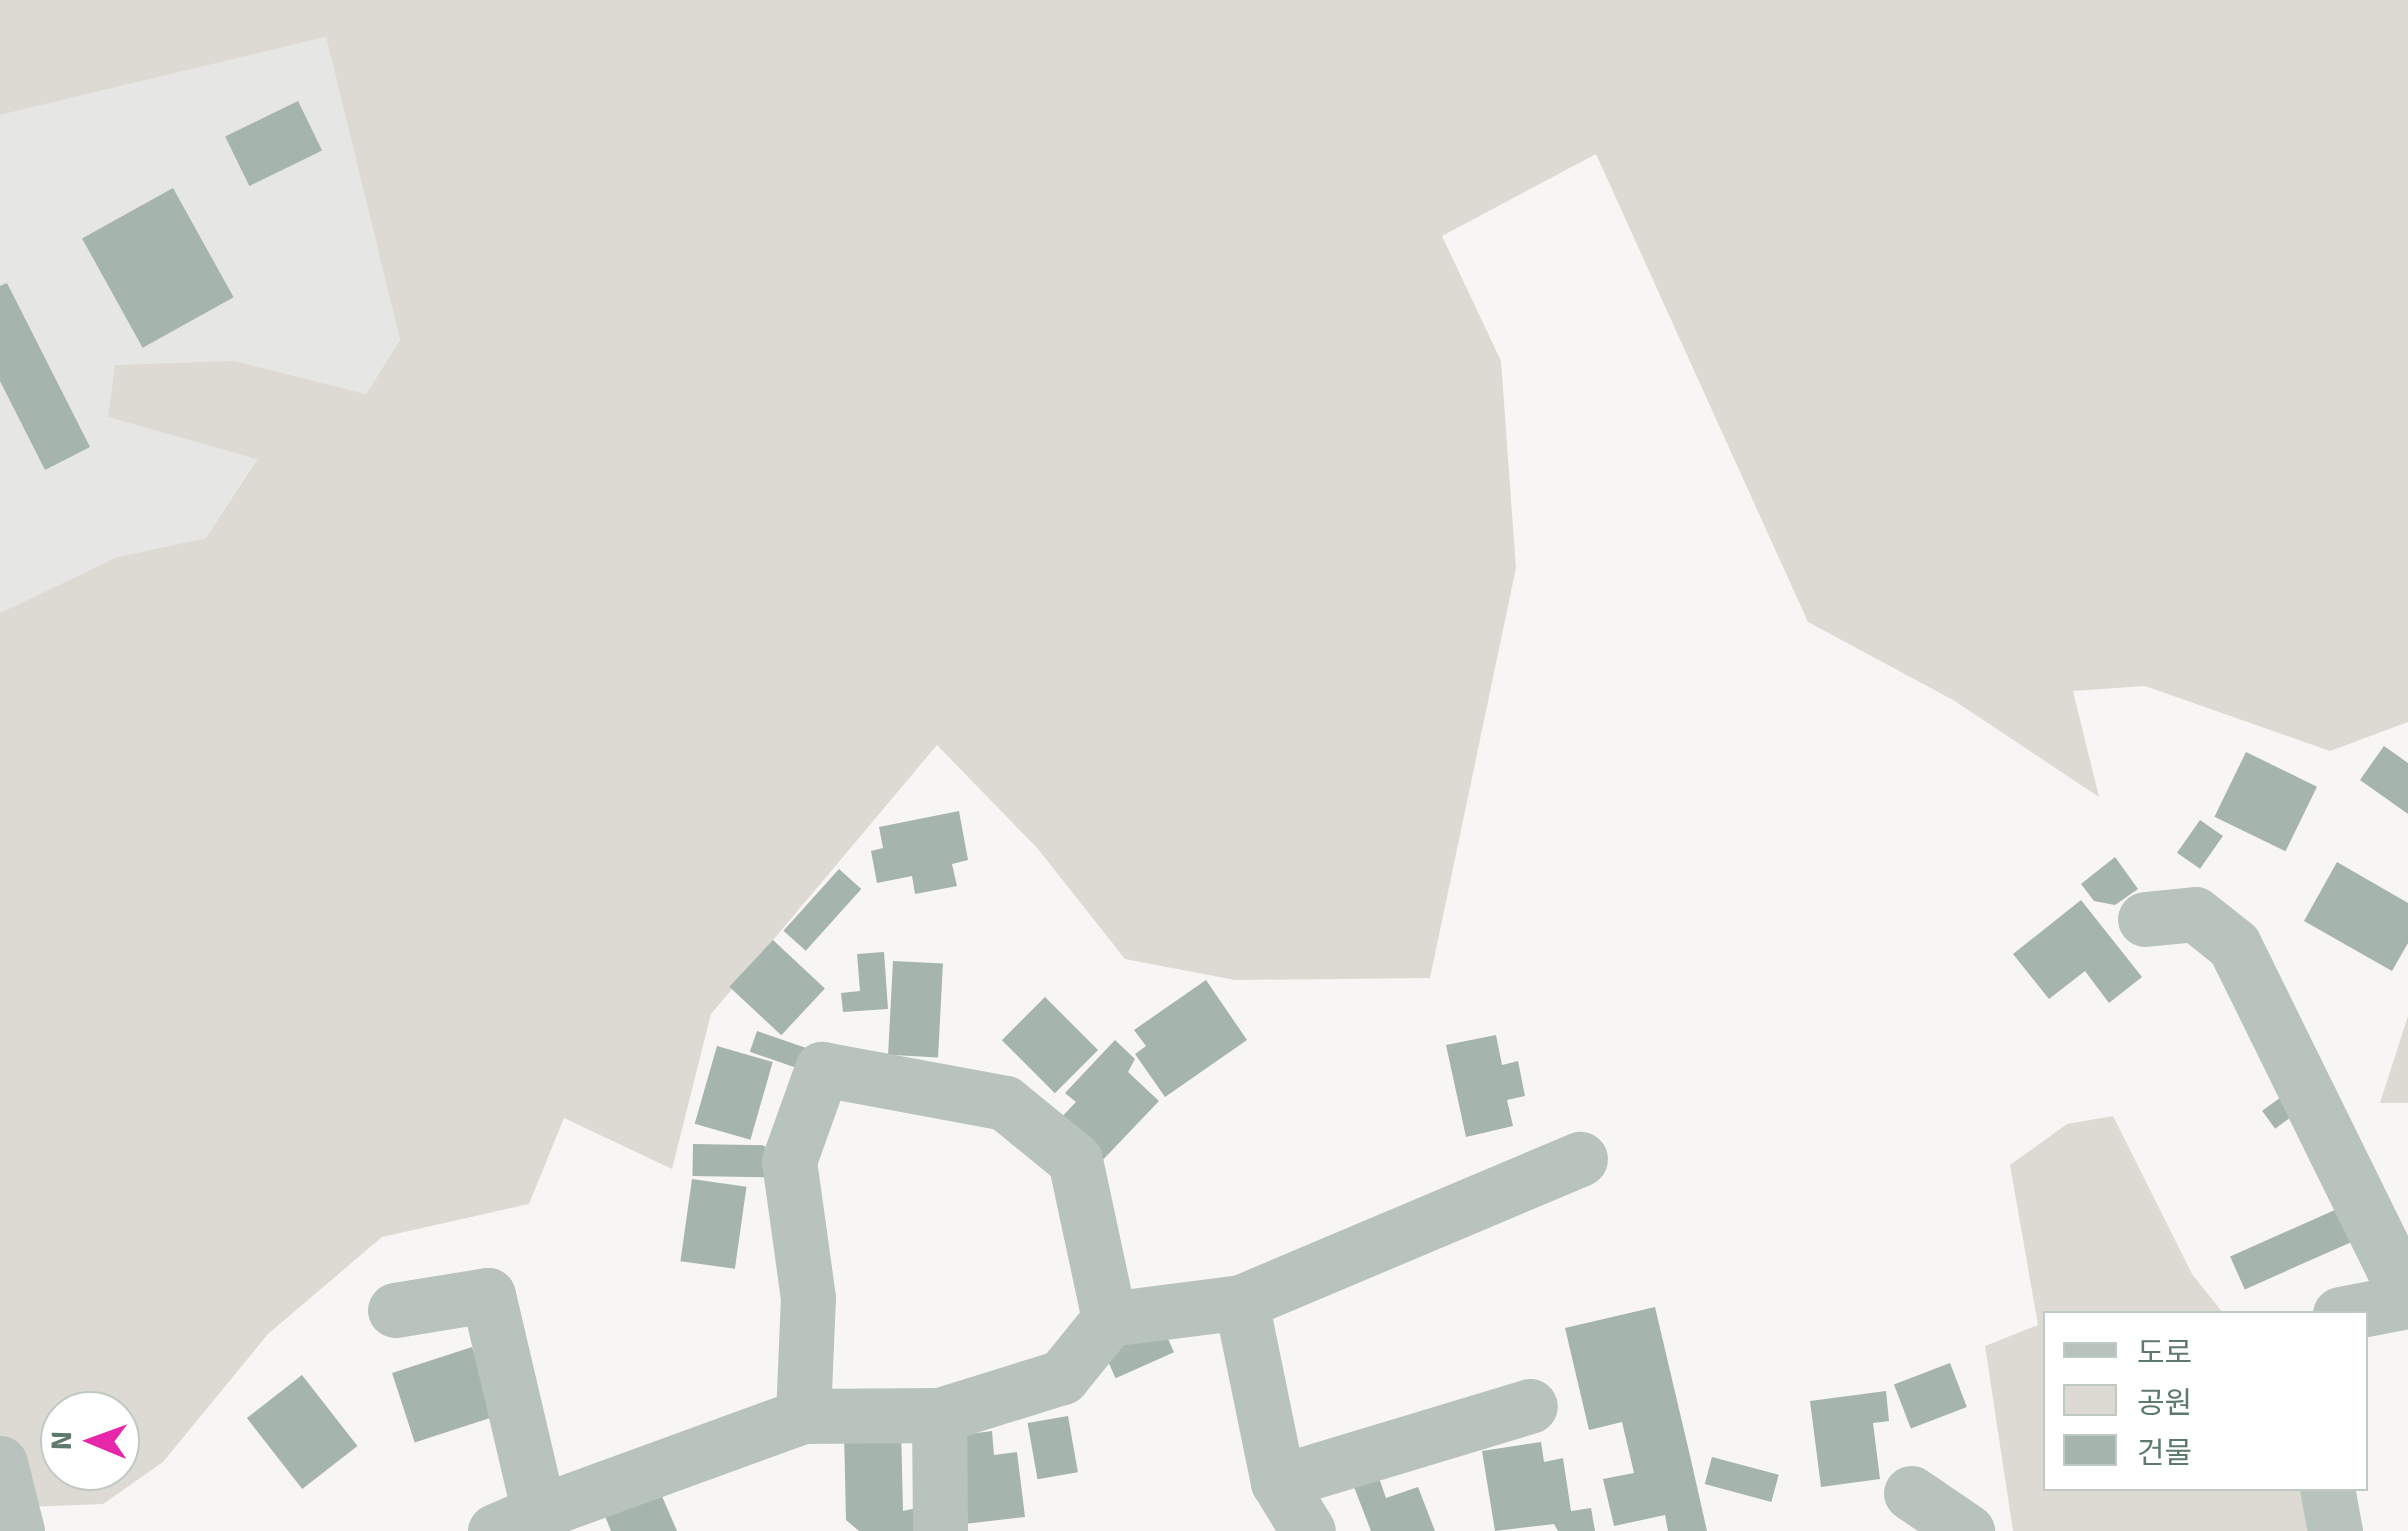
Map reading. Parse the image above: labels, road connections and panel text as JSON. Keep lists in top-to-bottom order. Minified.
{"legend":["도로","공원","건물"],"north":"left"}
